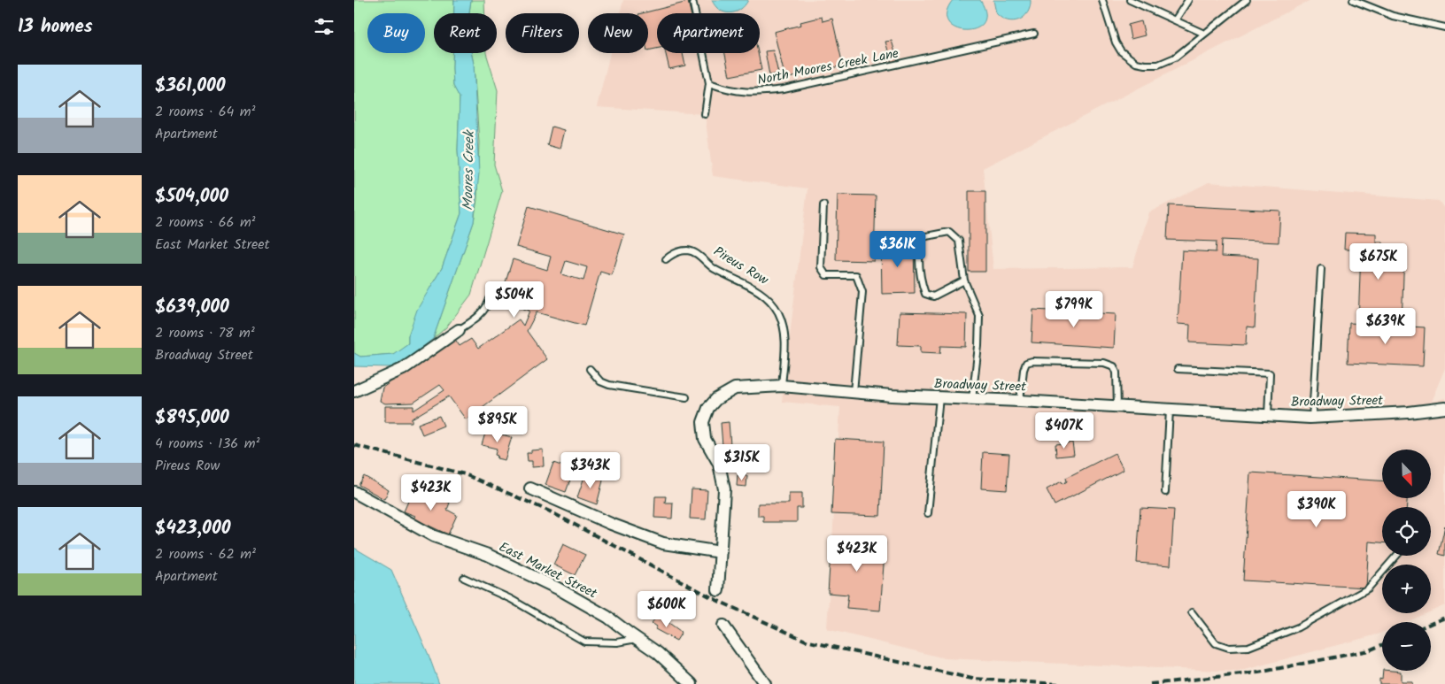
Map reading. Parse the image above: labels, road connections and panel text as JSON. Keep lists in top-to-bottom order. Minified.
{"streets":{"street":["Broadway Street","East Market Street"],"lane":["North Moores Creek Lane","Pireus Row"]},"crossings":[["Pireus Row","Broadway Street"]],"water":["Moores Creek"],"north":"bottom right","page":{"heading":"13 homes","chip":["Buy","Rent","Filters","New","Apartment"],"list":[{"name":"$361,000","note":"2 rooms · 64 m² · Apartment"},{"name":"$504,000","note":"2 rooms · 66 m² · East Market Street"},{"name":"$639,000","note":"2 rooms · 78 m² · Broadway Street"},{"name":"$895,000","note":"4 rooms · 136 m² · Pireus Row"},{"name":"$423,000","note":"2 rooms · 62 m² · Apartment"}],"price":["$361K","$675K","$504K","$799K","$639K","$895K","$407K","$315K","$343K","$423K","$390K","$423K","$600K"],"map_buttons":["+","−"]}}
